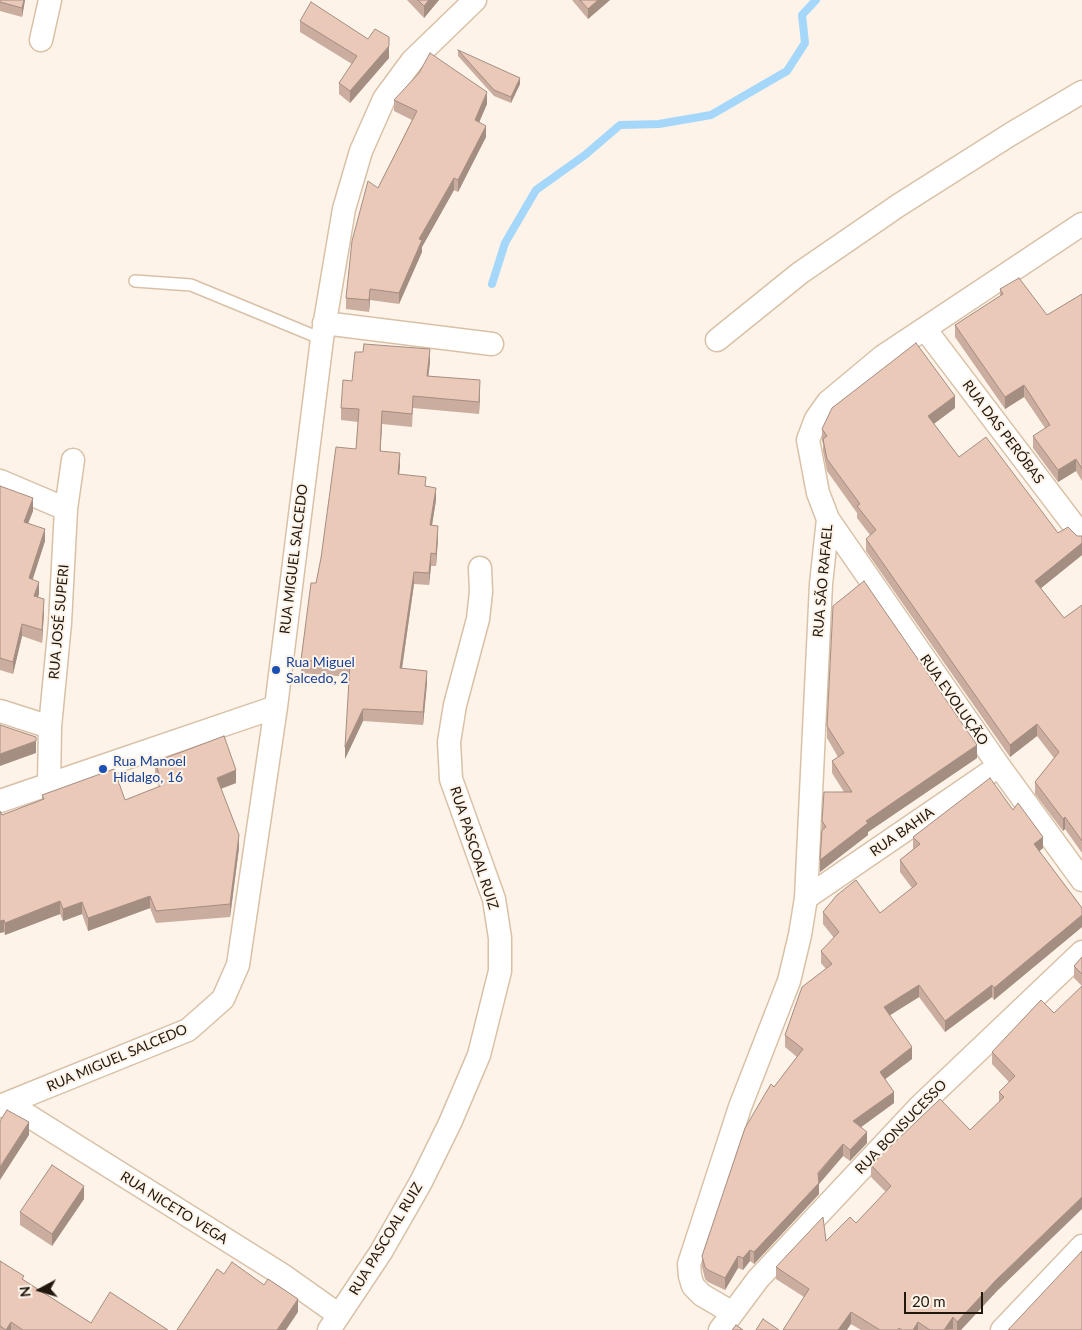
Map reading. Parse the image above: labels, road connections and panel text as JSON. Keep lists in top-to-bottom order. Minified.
{"streets":{"street":["RUA DAS PERÓBAS","RUA MIGUEL SALCEDO","RUA SÃO RAFAEL","RUA JOSÉ SUPERI","RUA EVOLUÇÃO","RUA BAHIA","RUA PASCOAL RUIZ","RUA BONSUCESSO","RUA NICETO VEGA"]},"crossings":[["RUA DAS PERÓBAS","RUA SÃO RAFAEL"],["RUA MIGUEL SALCEDO","RUA NICETO VEGA"],["RUA SÃO RAFAEL","RUA EVOLUÇÃO"],["RUA SÃO RAFAEL","RUA BAHIA"],["RUA SÃO RAFAEL","RUA BONSUCESSO"],["RUA EVOLUÇÃO","RUA BAHIA"],["RUA BAHIA","RUA BONSUCESSO"],["RUA PASCOAL RUIZ","RUA NICETO VEGA"]],"places":["Rua Miguel Salcedo, 2","Rua Manoel Hidalgo, 16"],"scale_bar":"20 m","north":"left"}
